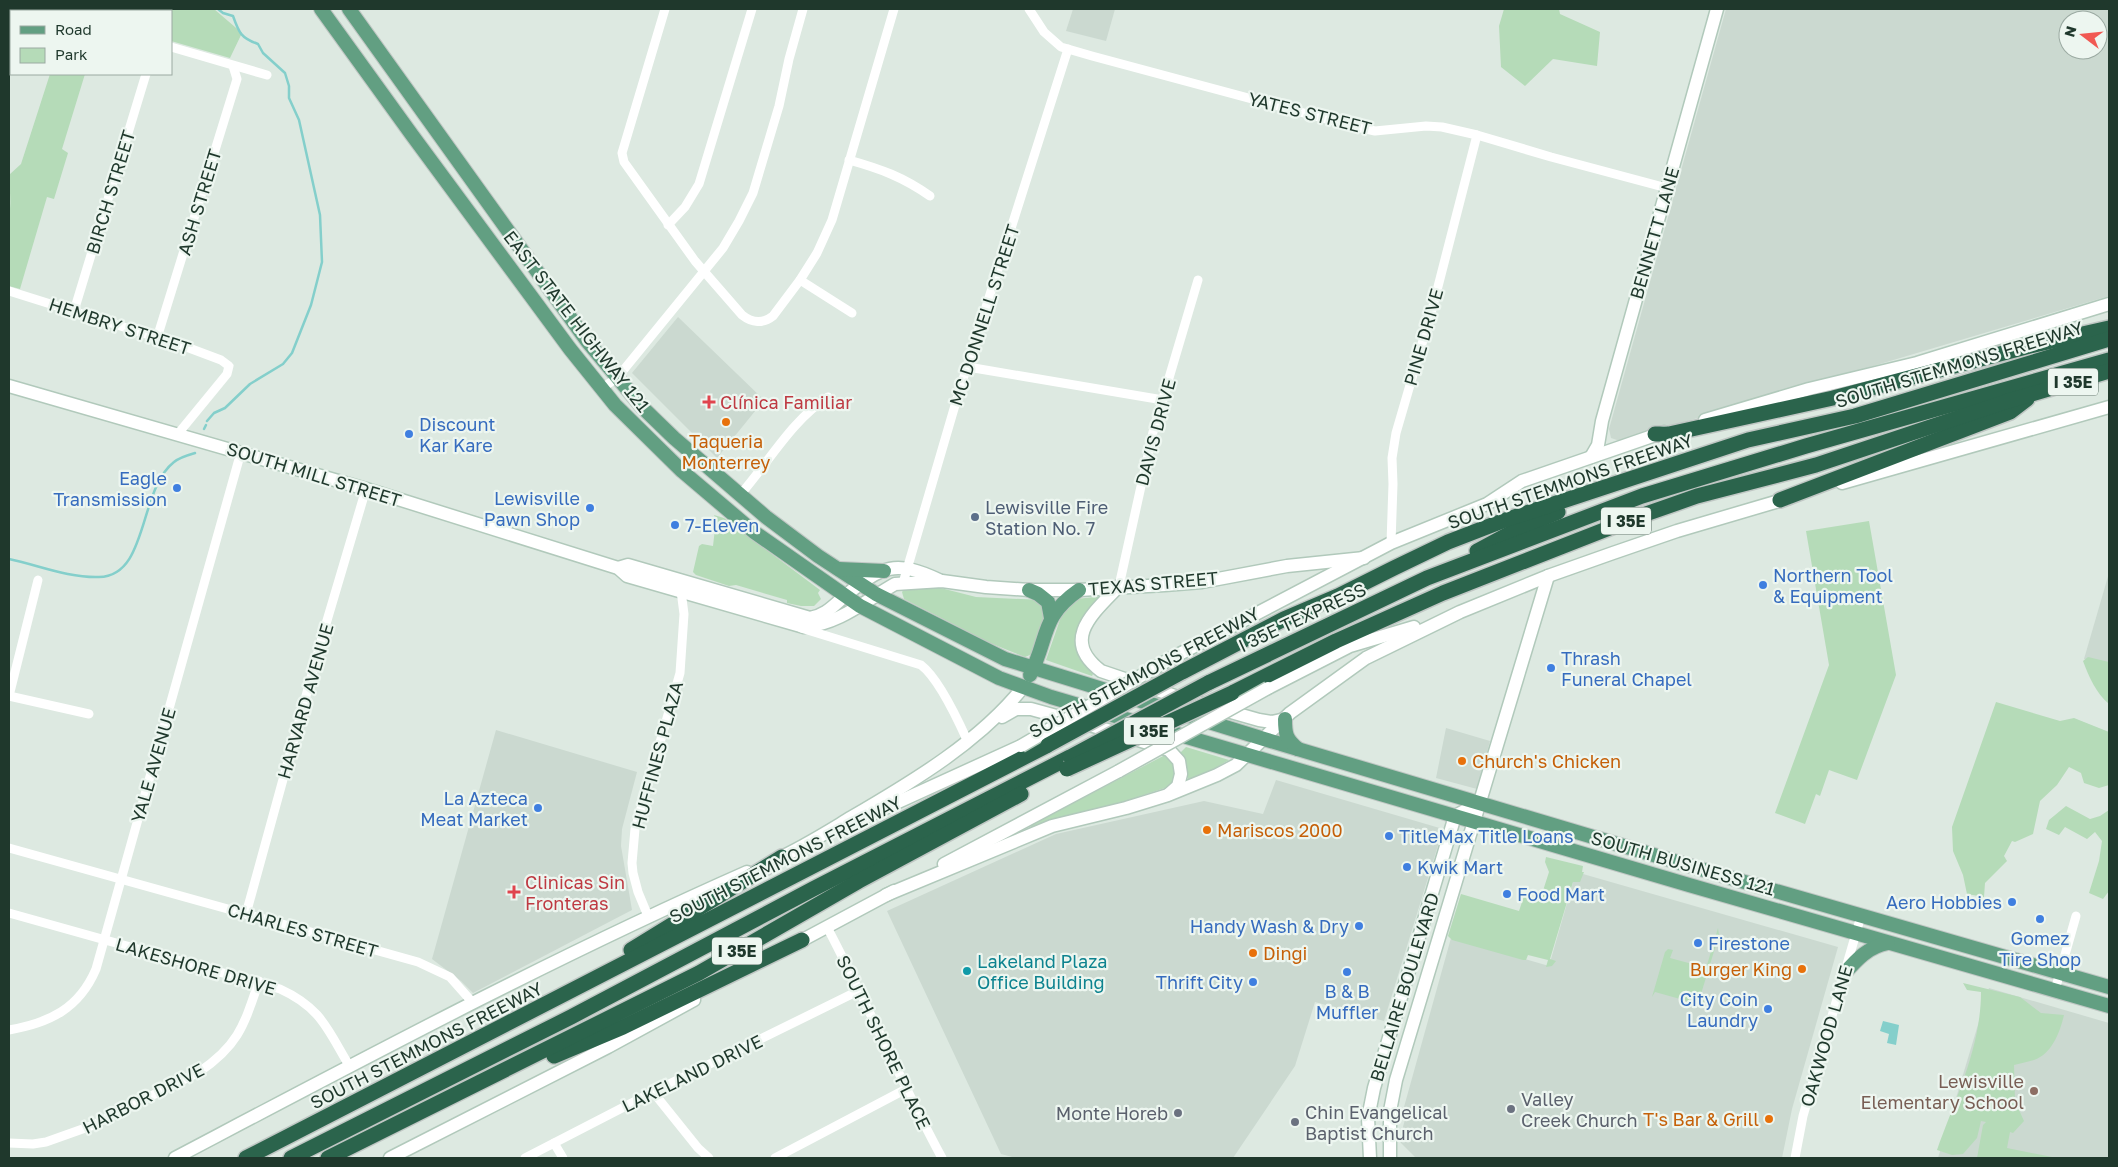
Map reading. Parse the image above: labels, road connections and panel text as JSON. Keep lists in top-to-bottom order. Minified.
{"streets":{"highway":["SOUTH STEMMONS FREEWAY","I 35E","I 35E TEXPRESS"],"main road":["BENNETT LANE","EAST STATE HIGHWAY 121","SOUTH MILL STREET","TEXAS STREET","SOUTH BUSINESS 121","BELLAIRE BOULEVARD"],"street":["YATES STREET","BIRCH STREET","ASH STREET","MC DONNELL STREET","HEMBRY STREET","PINE DRIVE","DAVIS DRIVE","HARVARD AVENUE","HUFFINES PLAZA","YALE AVENUE","CHARLES STREET","LAKESHORE DRIVE","OAKWOOD LANE","SOUTH SHORE PLACE","LAKELAND DRIVE","HARBOR DRIVE"]},"crossings":[["YATES STREET","BENNETT LANE"],["YATES STREET","MC DONNELL STREET"],["YATES STREET","PINE DRIVE"],["BIRCH STREET","HEMBRY STREET"],["ASH STREET","HEMBRY STREET"],["BENNETT LANE","SOUTH STEMMONS FREEWAY"],["MC DONNELL STREET","TEXAS STREET"],["EAST STATE HIGHWAY 121","SOUTH STEMMONS FREEWAY"],["EAST STATE HIGHWAY 121","SOUTH MILL STREET"],["EAST STATE HIGHWAY 121","TEXAS STREET"],["EAST STATE HIGHWAY 121","SOUTH BUSINESS 121"],["HEMBRY STREET","SOUTH MILL STREET"],["PINE DRIVE","SOUTH STEMMONS FREEWAY"],["SOUTH STEMMONS FREEWAY","SOUTH MILL STREET"],["SOUTH STEMMONS FREEWAY","TEXAS STREET"],["SOUTH STEMMONS FREEWAY","HUFFINES PLAZA"],["SOUTH STEMMONS FREEWAY","CHARLES STREET"],["SOUTH STEMMONS FREEWAY","LAKESHORE DRIVE"],["I 35E","I 35E TEXPRESS"],["DAVIS DRIVE","TEXAS STREET"],["SOUTH MILL STREET","TEXAS STREET"],["SOUTH MILL STREET","HARVARD AVENUE"],["SOUTH MILL STREET","HUFFINES PLAZA"],["SOUTH MILL STREET","YALE AVENUE"],["HARVARD AVENUE","CHARLES STREET"],["YALE AVENUE","CHARLES STREET"],["YALE AVENUE","LAKESHORE DRIVE"],["SOUTH BUSINESS 121","BELLAIRE BOULEVARD"],["SOUTH BUSINESS 121","OAKWOOD LANE"],["LAKESHORE DRIVE","HARBOR DRIVE"],["SOUTH SHORE PLACE","LAKELAND DRIVE"]],"places":{"health":["Clínica Familiar","Clinicas Sin Fronteras"],"other":["Taqueria Monterrey","Discount Kar Kare","Eagle Transmission","Lewisville Pawn Shop","Lewisville Fire Station No. 7","7-Eleven","Northern Tool & Equipment","Thrash Funeral Chapel","Church's Chicken","La Azteca Meat Market","Mariscos 2000","TitleMax Title Loans","Kwik Mart","Food Mart","Aero Hobbies","Gomez Tire Shop","Handy Wash & Dry","Firestone","Dingi","Burger King","Lakeland Plaza Office Building","B & B Muffler","Thrift City","City Coin Laundry","Lewisville Elementary School","Valley Creek Church","Monte Horeb","T's Bar & Grill","Chin Evangelical Baptist Church"]},"legend":["Road","Park"],"north":"left"}
